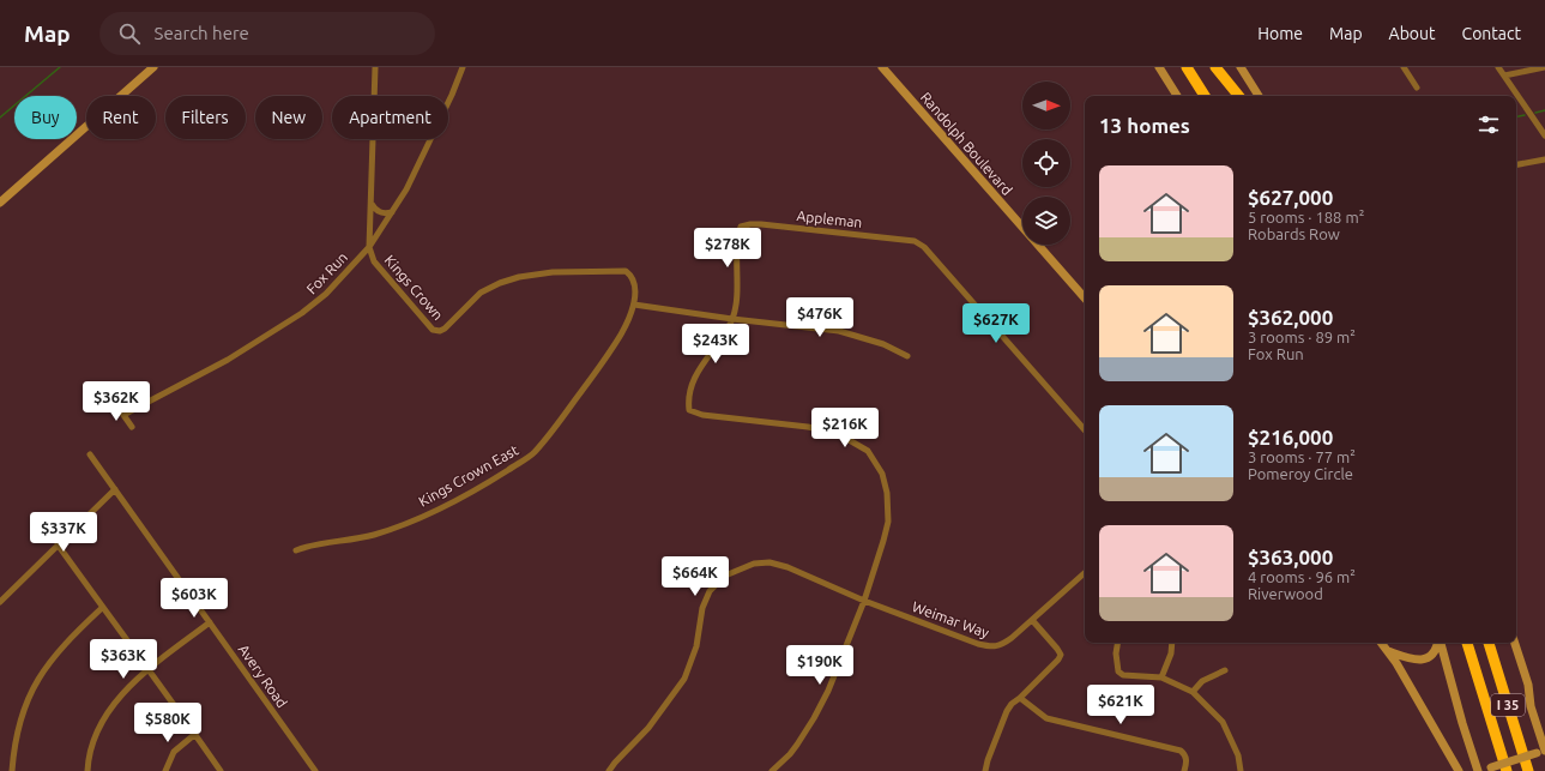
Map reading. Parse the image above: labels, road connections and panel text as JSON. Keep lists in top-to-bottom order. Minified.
{"streets":{"highway":["I 35"],"main road":["Randolph Boulevard"],"street":["Appleman","Fox Run","Kings Crown","Kings Crown East","Weimar Way","Avery Road"]},"crossings":[["Fox Run","Kings Crown"],["Kings Crown","Kings Crown East"]],"north":"right","page":{"header":"Map","search":"Search here","nav":["Home","Map","About","Contact"],"chip":["Buy","Rent","Filters","New","Apartment"],"heading":"13 homes","list":[{"name":"$627,000","note":"5 rooms · 188 m² · Robards Row"},{"name":"$362,000","note":"3 rooms · 89 m² · Fox Run"},{"name":"$216,000","note":"3 rooms · 77 m² · Pomeroy Circle"},{"name":"$363,000","note":"4 rooms · 96 m² · Riverwood"}],"price":["$278K","$476K","$627K","$243K","$362K","$216K","$337K","$664K","$603K","$363K","$190K","$621K","$580K"]}}
